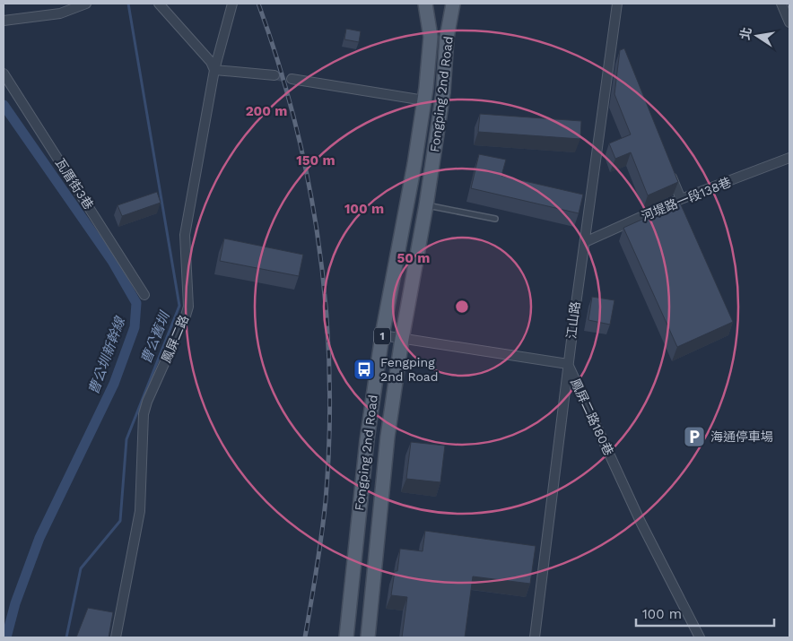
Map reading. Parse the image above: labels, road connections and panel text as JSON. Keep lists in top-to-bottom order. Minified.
{"streets":{"main road":["Fongping 2nd Road","1"],"street":["瓦厝街3巷","河堤路一段138巷","江山路","鳳屏二路","鳳屏二路180巷"]},"crossings":[["Fongping 2nd Road","1"],["Fongping 2nd Road","鳳屏二路180巷"],["河堤路一段138巷","江山路"],["江山路","鳳屏二路180巷"]],"water":["曹公舊圳","曹公圳新幹線"],"places":{"bus stop":["Fengping 2nd Road"],"parking":["海通停車場"]},"scale_bar":"100 m","north":"left","rings":["200 m","150 m","100 m","50 m"]}
